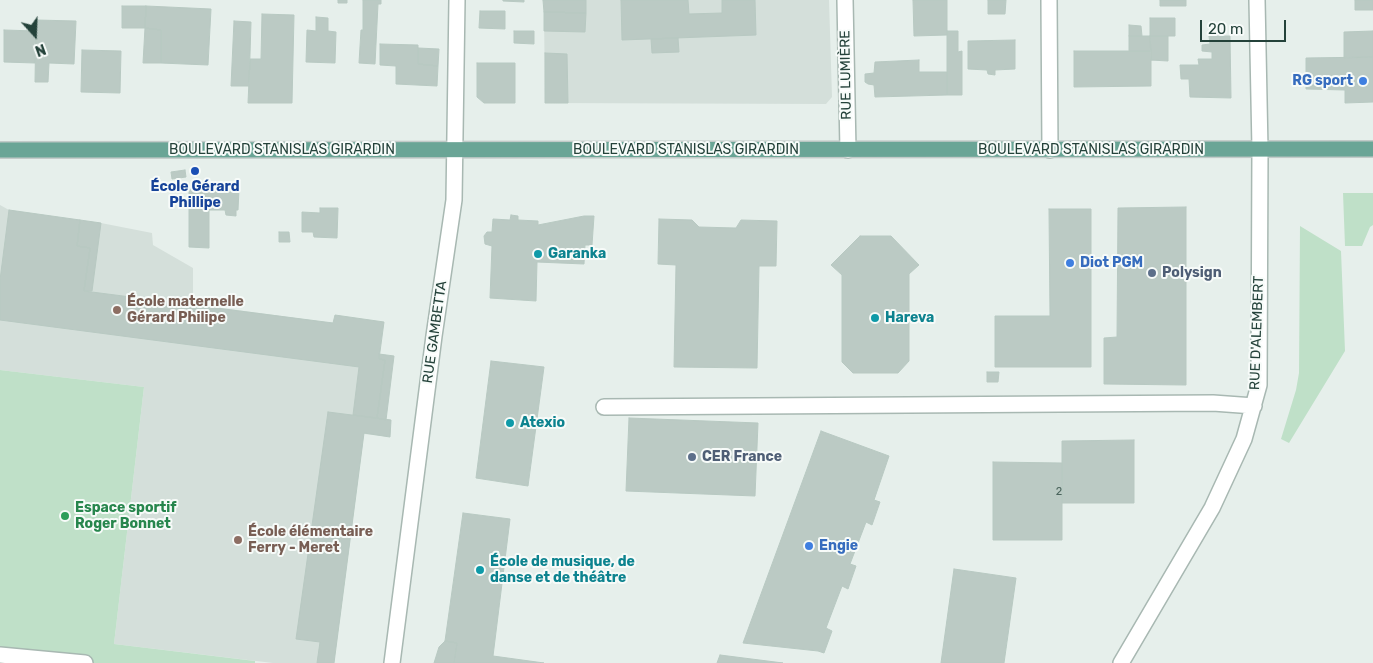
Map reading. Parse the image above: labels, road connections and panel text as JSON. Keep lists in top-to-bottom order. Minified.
{"streets":{"main road":["BOULEVARD STANISLAS GIRARDIN"],"street":["RUE LUMIÈRE","RUE GAMBETTA","RUE D'ALEMBERT"]},"crossings":[["RUE LUMIÈRE","BOULEVARD STANISLAS GIRARDIN"],["BOULEVARD STANISLAS GIRARDIN","RUE GAMBETTA"],["BOULEVARD STANISLAS GIRARDIN","RUE D'ALEMBERT"]],"places":["RG sport","École Gérard Phillipe","Garanka","Diot PGM","Polysign","École maternelle Gérard Philipe","Hareva","Atexio","CER France","Espace sportif Roger Bonnet","École élémentaire Ferry - Meret","Engie","École de musique, de danse et de théâtre"],"house_numbers":["2"],"scale_bar":"20 m","north":"bottom"}
